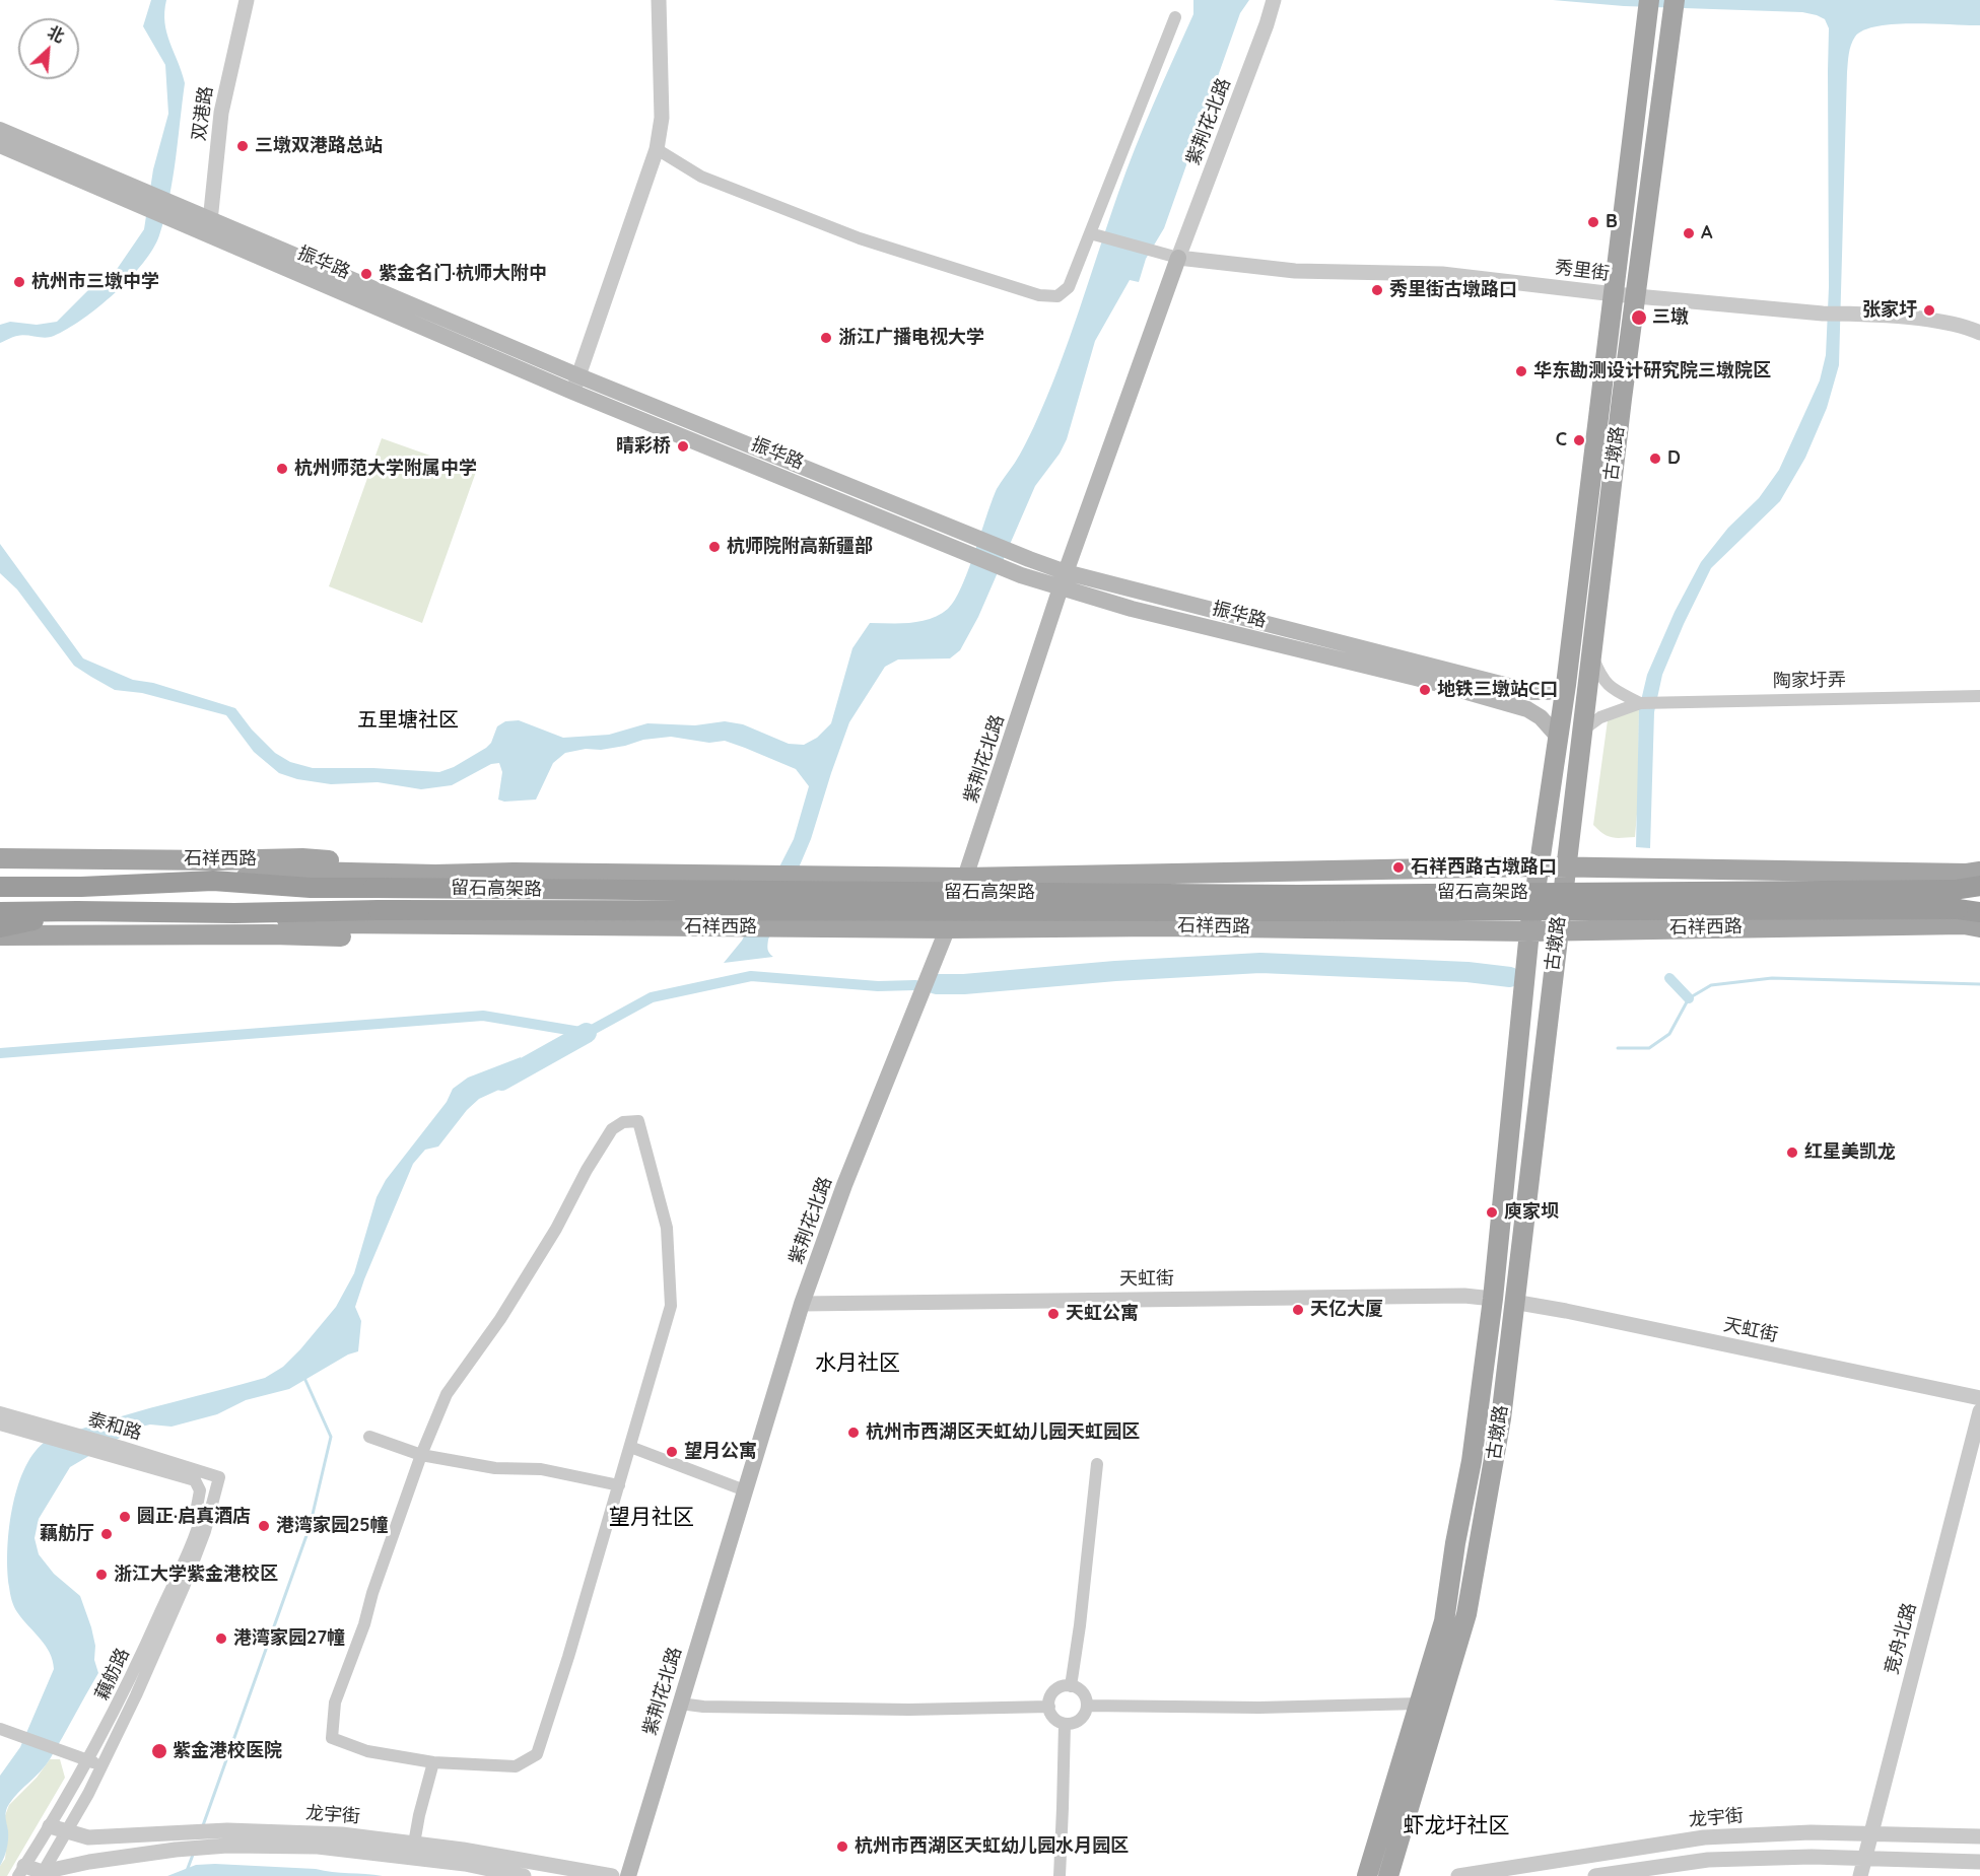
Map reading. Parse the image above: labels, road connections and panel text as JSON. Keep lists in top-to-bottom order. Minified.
{"streets":{"highway":["留石高架路"],"main road":["紫荆花北路","振华路","古墩路","石祥西路"],"street":["双港路","秀里街","陶家圩弄","天虹街","泰和路","竞舟北路","藕舫路","龙宇街"]},"crossings":[["双港路","振华路"],["紫荆花北路","振华路"],["紫荆花北路","秀里街"],["紫荆花北路","石祥西路"],["紫荆花北路","天虹街"],["振华路","古墩路"],["秀里街","古墩路"],["古墩路","陶家圩弄"],["古墩路","石祥西路"],["古墩路","天虹街"],["石祥西路","留石高架路"],["泰和路","藕舫路"],["竞舟北路","龙宇街"],["藕舫路","龙宇街"]],"districts":["五里塘社区","水月社区","望月社区","虾龙圩社区"],"places":["三墩双港路总站","B","A","紫金名门·杭师大附中","杭州市三墩中学","秀里街古墩路口","张家圩","三墩","浙江广播电视大学","华东勘测设计研究院三墩院区","C","晴彩桥","D","杭州师范大学附属中学","杭师院附高新疆部","地铁三墩站C口","石祥西路古墩路口","红星美凯龙","庾家坝","天亿大厦","天虹公寓","杭州市西湖区天虹幼儿园天虹园区","望月公寓","圆正·启真酒店","港湾家园25幢","藕舫厅","浙江大学紫金港校区","港湾家园27幢","紫金港校医院","杭州市西湖区天虹幼儿园水月园区"],"north":"top right"}
